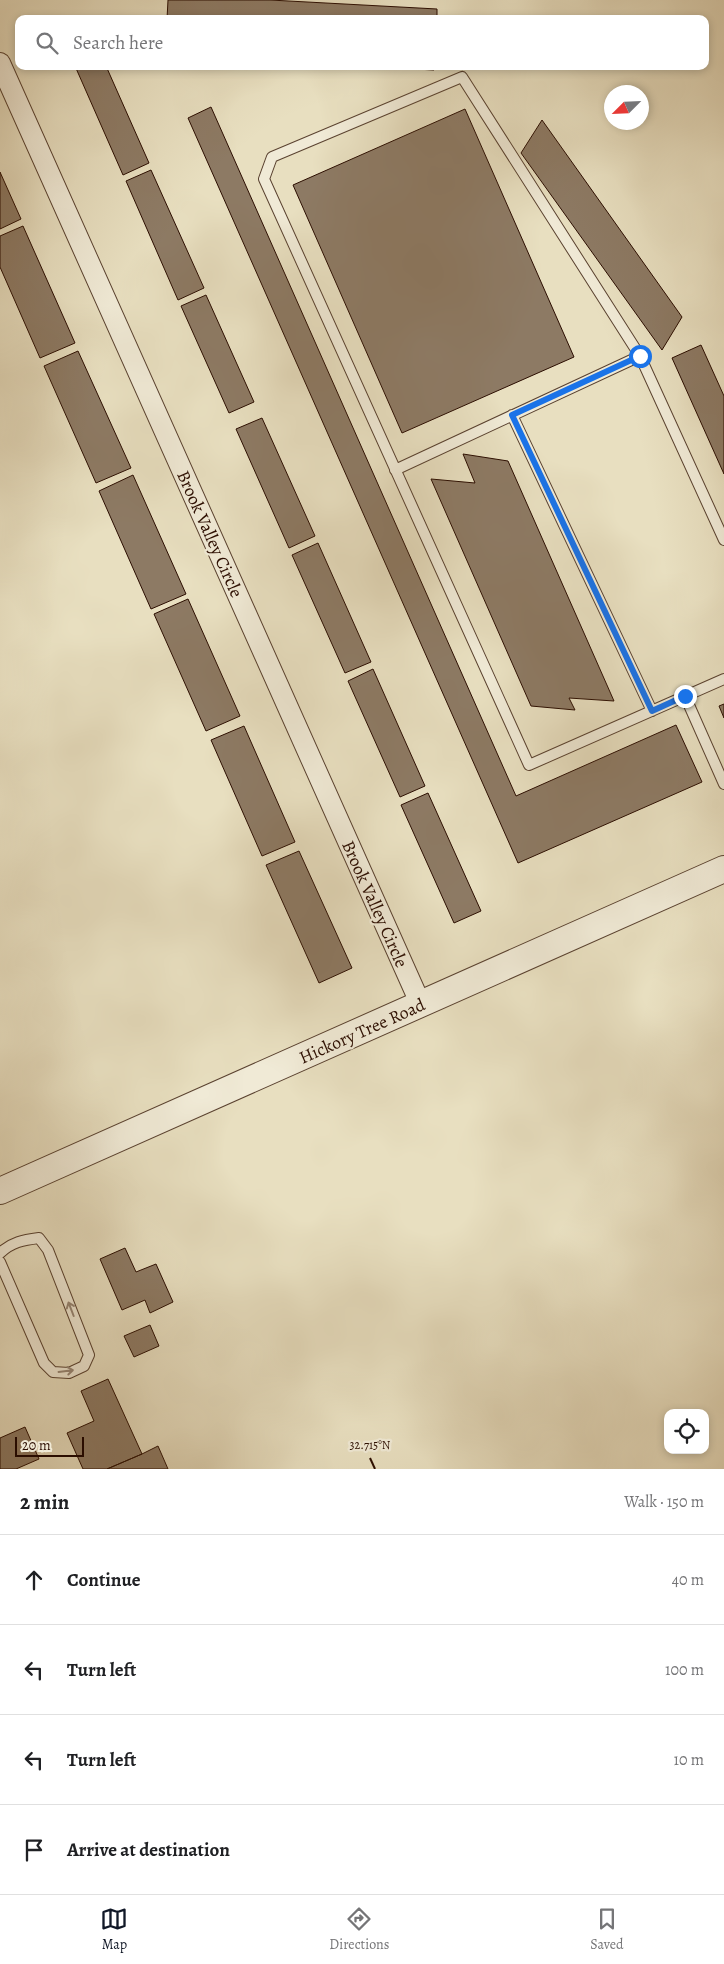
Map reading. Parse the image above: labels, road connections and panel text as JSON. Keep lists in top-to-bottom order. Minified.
{"streets":{"street":["Brook Valley Circle","Hickory Tree Road"]},"crossings":[["Brook Valley Circle","Hickory Tree Road"]],"scale_bar":"20 m","north":"bottom left","page":{"search":"Search here","scale":"20 m","heading":["2 min","Walk · 150 m"],"list":[["Continue","40 m"],["Turn left","100 m"],["Turn left","10 m"],"Arrive at destination"],"nav":["Map","Directions","Saved"]},"coordinates":["32.715°N"]}
